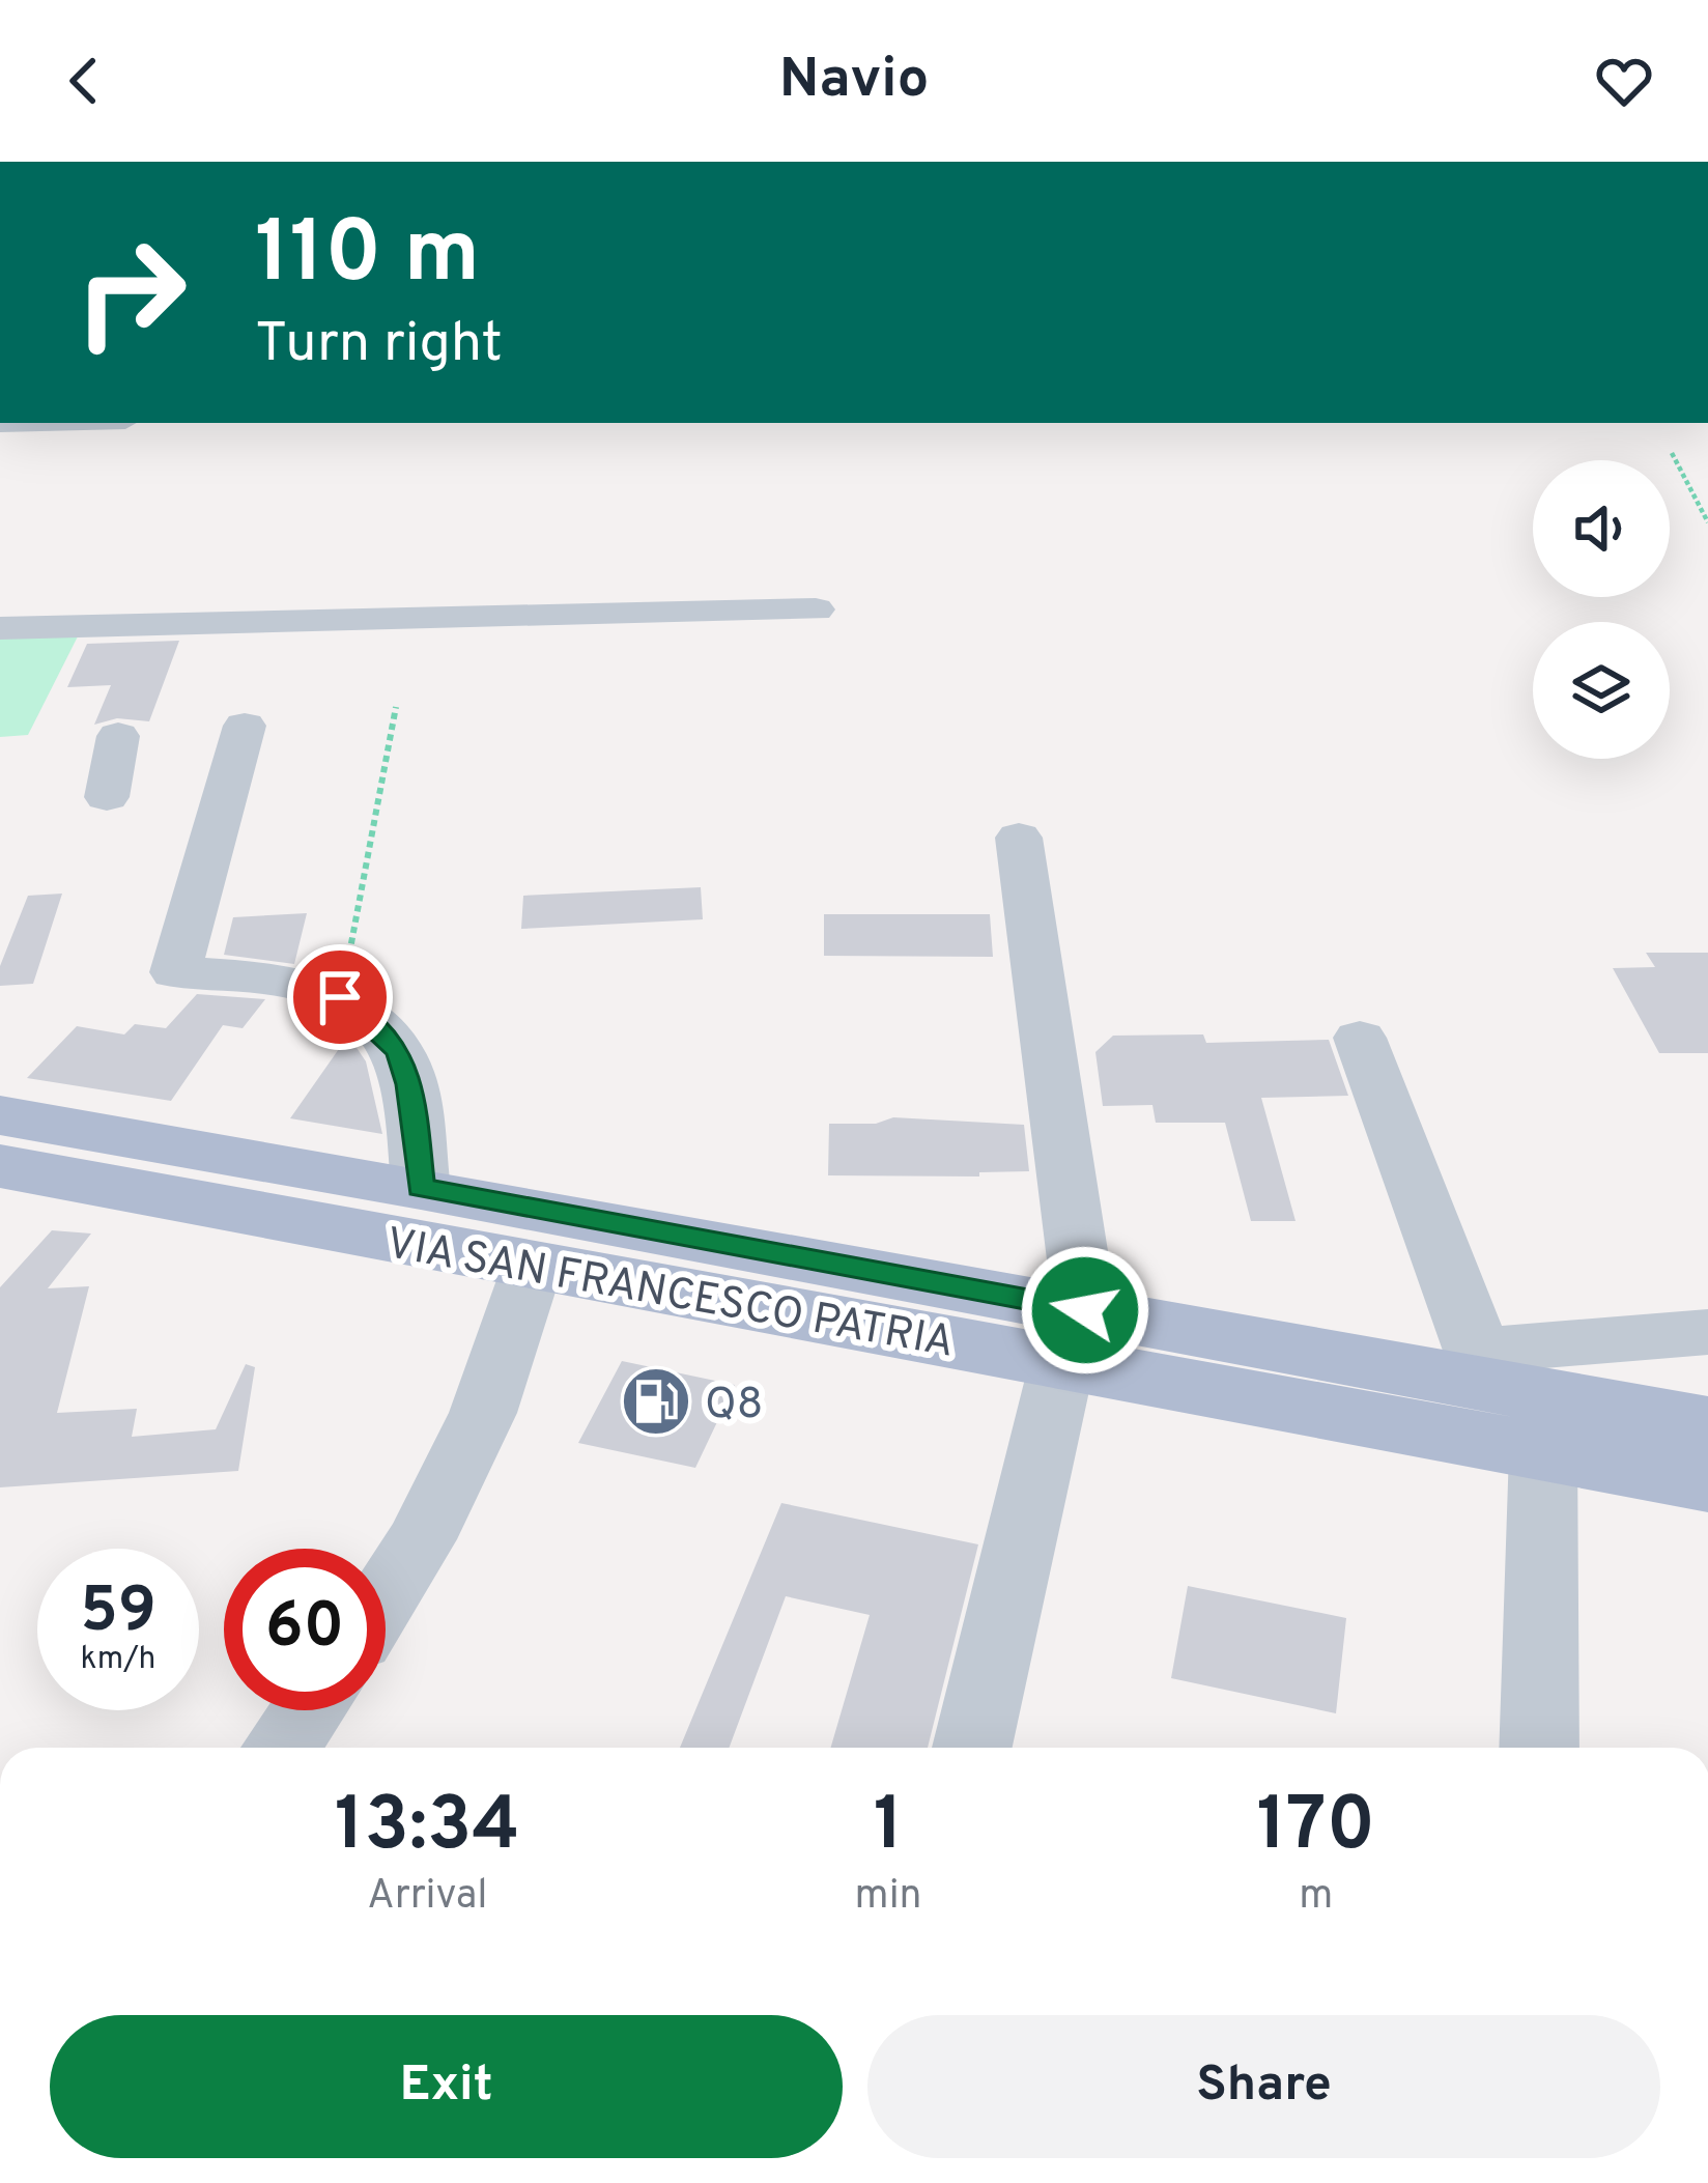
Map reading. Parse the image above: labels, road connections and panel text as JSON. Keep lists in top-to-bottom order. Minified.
{"streets":{"main road":["VIA SAN FRANCESCO PATRIA"]},"places":{"fuel station":["Q8"]},"page":{"header":"Navio","turn":["110 m","Turn right"],"speed":"59 km/h","limit":"60","eta":["13:34","Arrival","1","min","170","m"],"buttons":["Exit","Share"]}}
